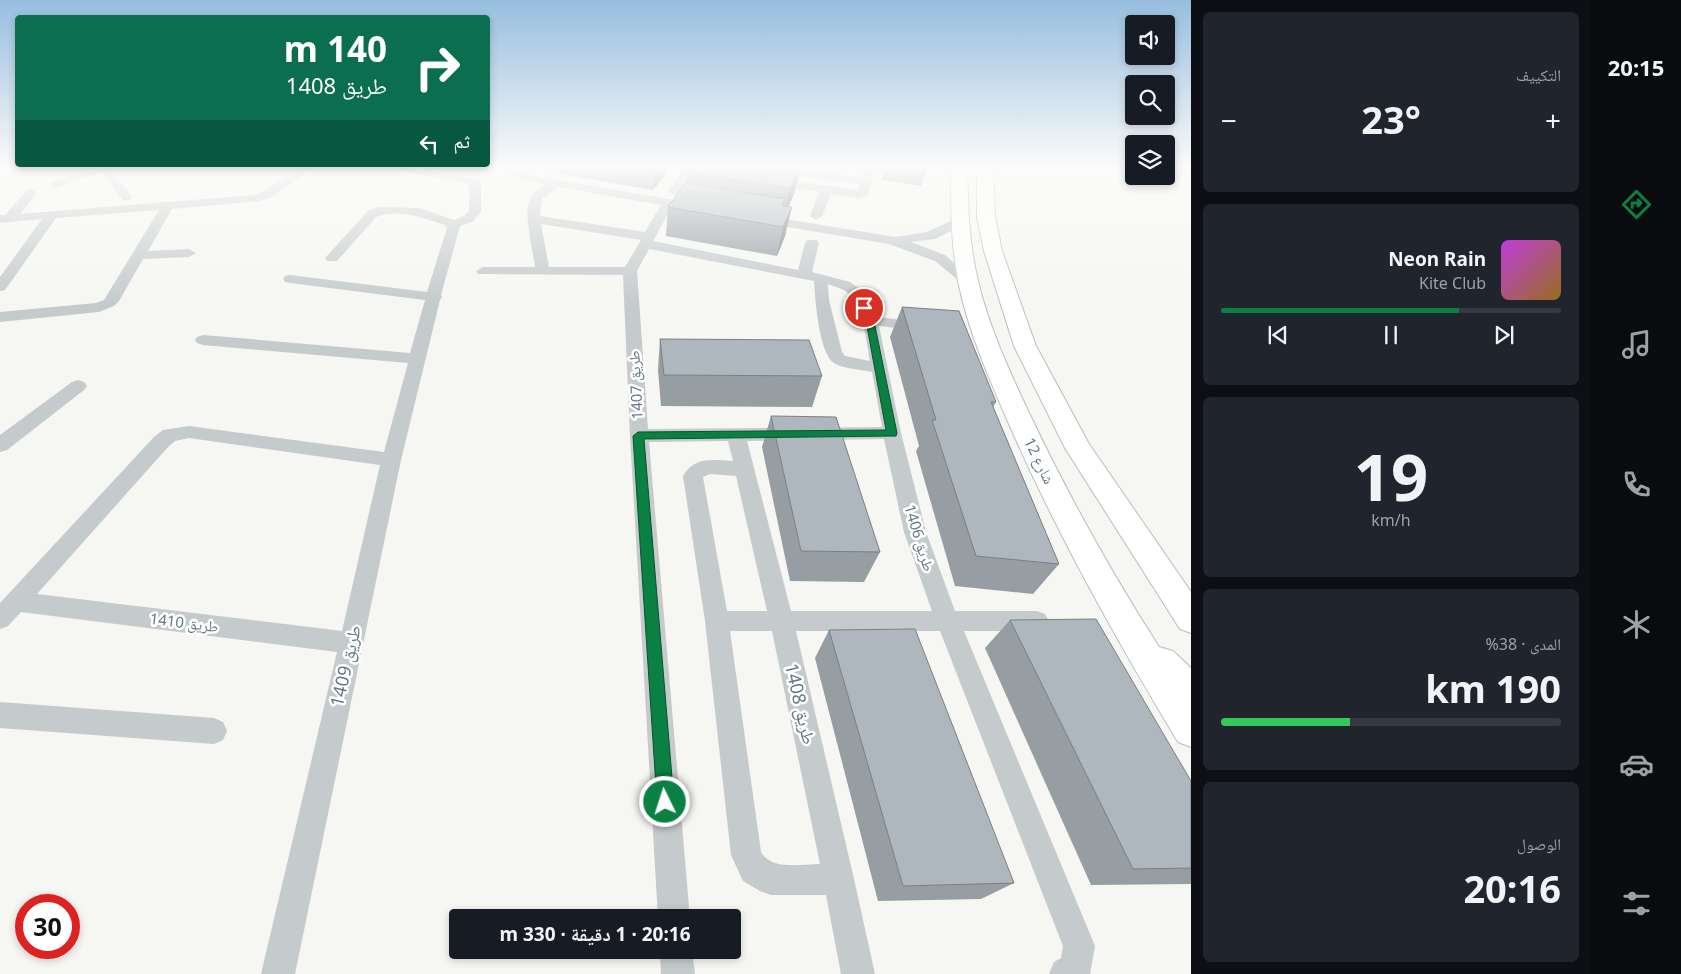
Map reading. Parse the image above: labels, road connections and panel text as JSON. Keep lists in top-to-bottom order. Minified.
{"streets":{"street":["طريق 1407","شارع 12","طريق 1406","طريق 1410","طريق 1409","طريق 1408"]},"crossings":[["طريق 1410","طريق 1409"]],"page":{"tabs":"20:15","tile":["التكييف",["19","km/h"],["المدى · 38%","190 km"],["الوصول","20:16"]],"turn":["140 m","طريق 1408"],"heat":["−","23°","+"],"then":"ثم","song":["Neon Rain","Kite Club"],"limit":"30","trip":"20:16 · 1 دقيقة · 330 m"}}
